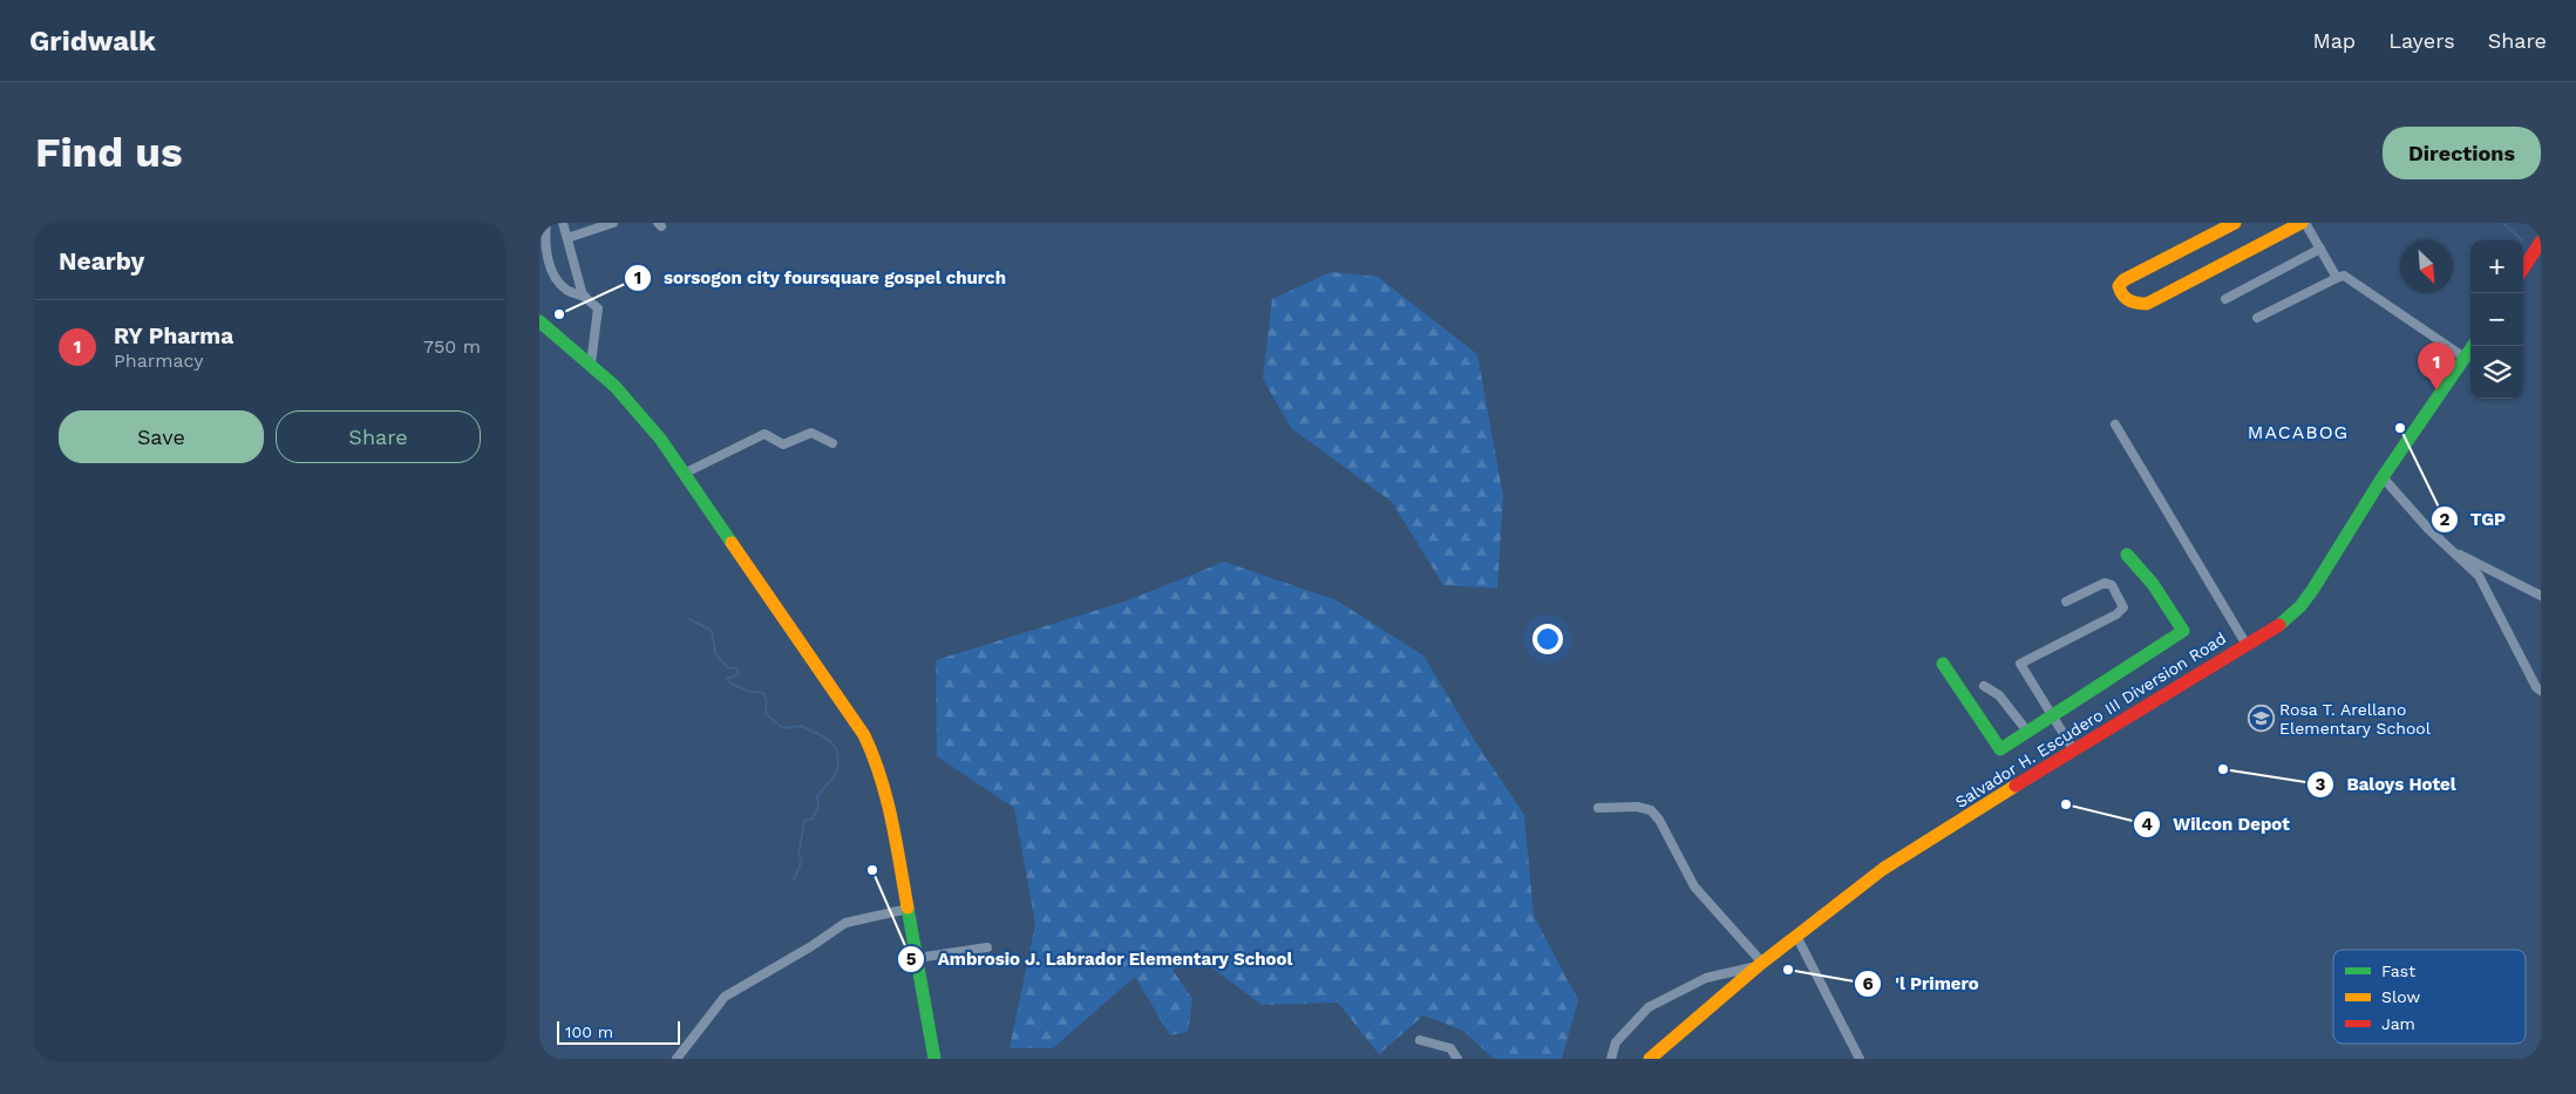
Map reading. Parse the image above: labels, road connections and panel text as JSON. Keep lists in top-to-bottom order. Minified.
{"streets":{"main road":["Salvador H. Escudero III Diversion Road"]},"districts":["MACABOG"],"places":{"other":["sorsogon city foursquare gospel church","TGP","Baloys Hotel","Wilcon Depot","Ambrosio J. Labrador Elementary School","'l Primero"],"school or university":["Rosa T. Arellano Elementary School"]},"legend":["Fast","Slow","Jam"],"scale_bar":"100 m","north":"bottom right","page":{"header":"Gridwalk","nav":["Map","Layers","Share"],"buttons":["Directions",["Save","Share"]],"title":"Find us","heading":"Nearby","map_buttons":["+","−"],"list":[{"mark":"1","name":"RY Pharma","note":"Pharmacy","value":"750 m"}],"pins":"1","scale":"100 m"}}
